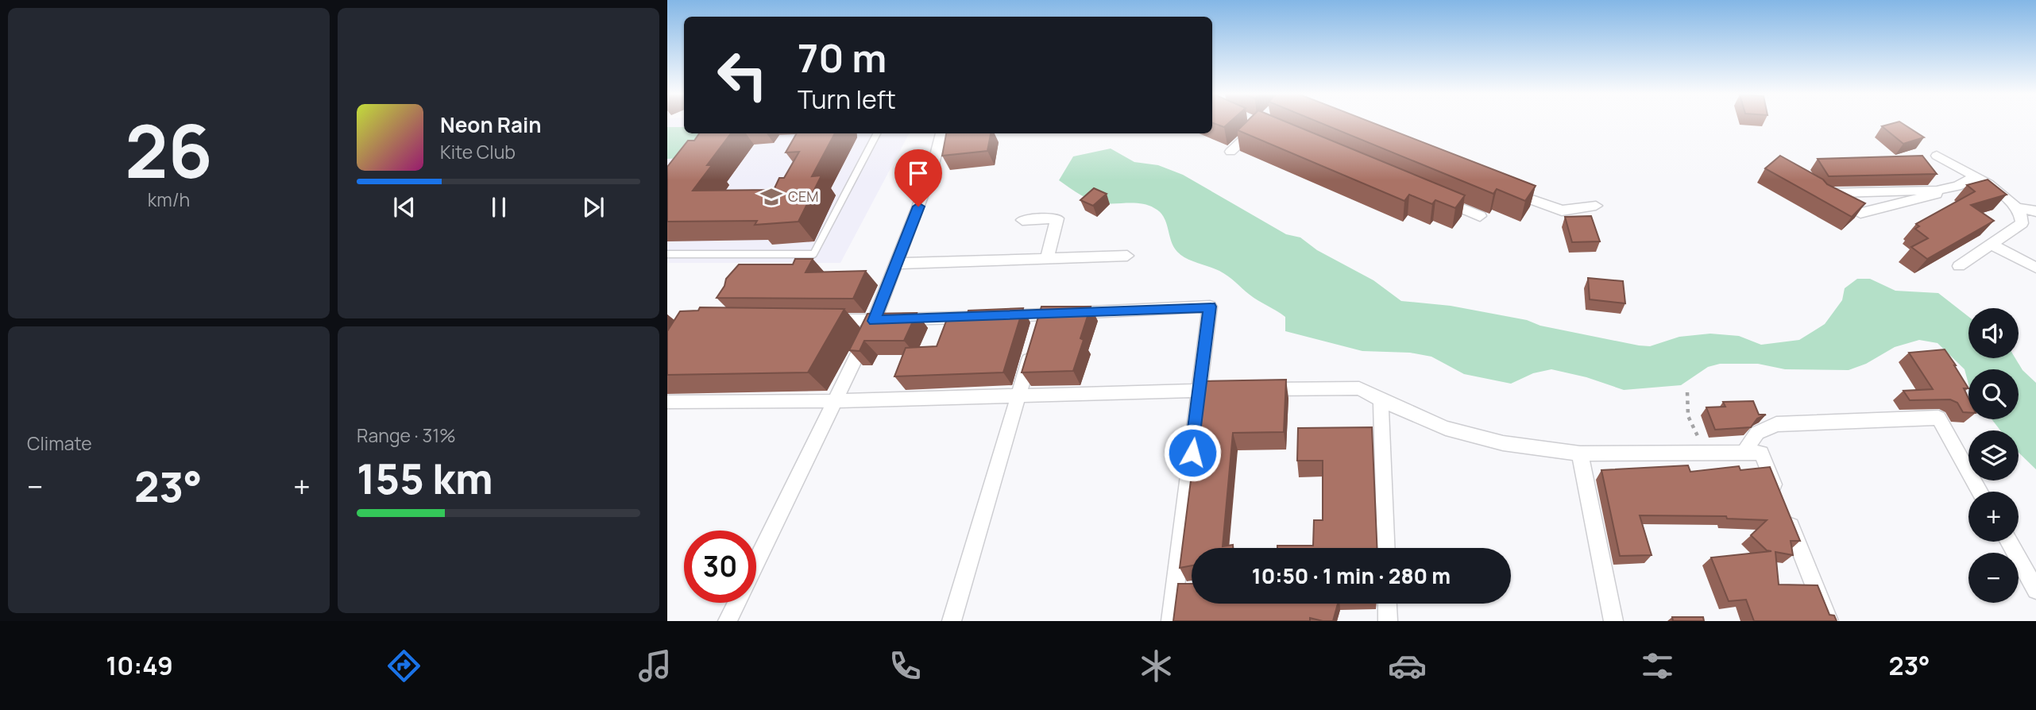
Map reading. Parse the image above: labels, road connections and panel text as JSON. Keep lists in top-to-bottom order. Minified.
{"places":{"school or university":["CEM"]},"page":{"tile":[["26","km/h"],"Climate",["Range · 31%","155 km"]],"turn":["70 m","Turn left"],"song":["Neon Rain","Kite Club"],"map_buttons":["+","−"],"heat":["−","23°","+"],"limit":"30","trip":"10:50 · 1 min · 280 m","tabs":["10:49","23°"]}}
